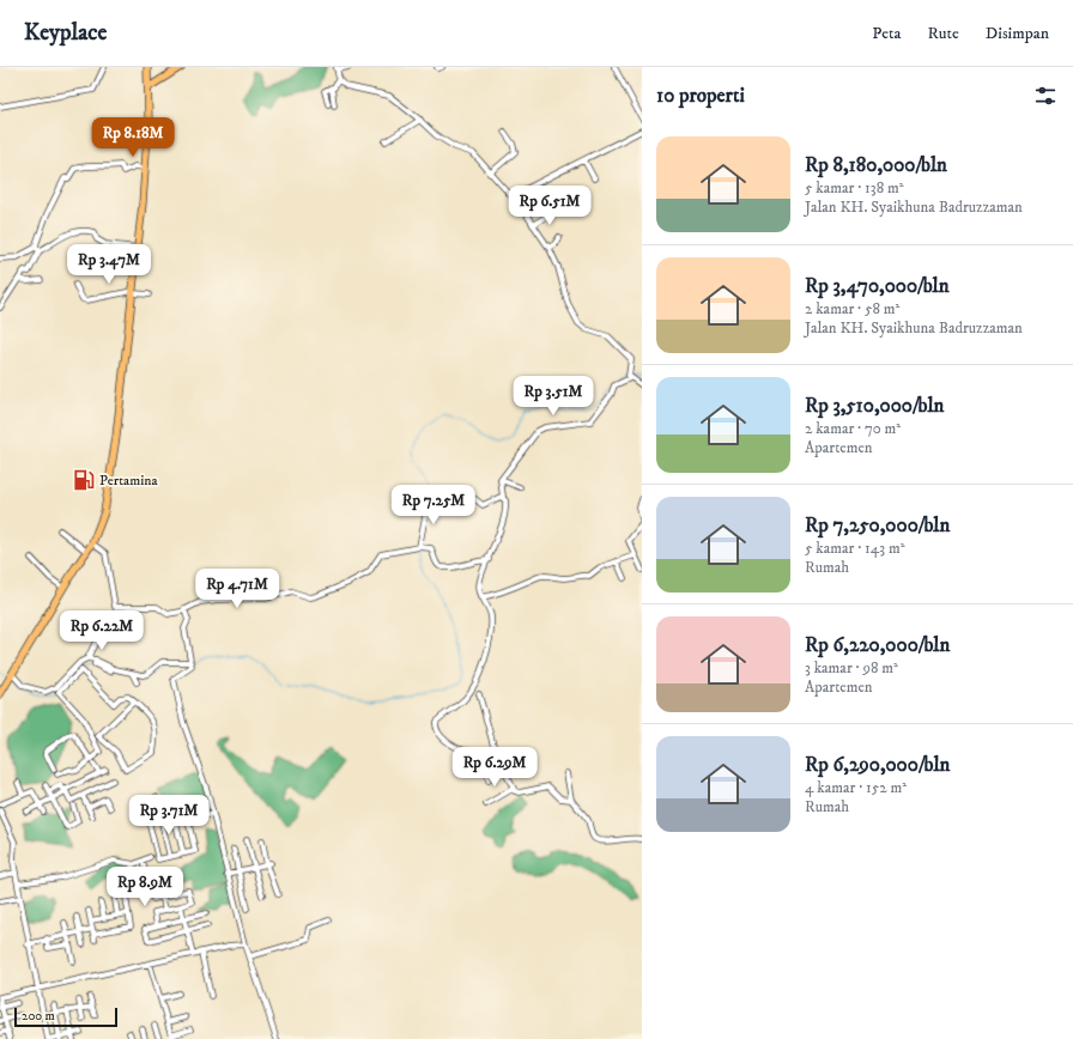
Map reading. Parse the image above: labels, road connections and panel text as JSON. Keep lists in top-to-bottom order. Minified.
{"places":{"fuel station":["Pertamina"]},"scale_bar":"200 m","page":{"header":"Keyplace","nav":["Peta","Rute","Disimpan"],"heading":"10 properti","price":["Rp 8.18M","Rp 6.51M","Rp 3.47M","Rp 3.51M","Rp 7.25M","Rp 4.71M","Rp 6.22M","Rp 6.29M","Rp 3.71M","Rp 8.9M"],"list":[{"name":"Rp 8,180,000/bln","note":"5 kamar · 138 m² · Jalan KH. Syaikhuna Badruzzaman"},{"name":"Rp 3,470,000/bln","note":"2 kamar · 58 m² · Jalan KH. Syaikhuna Badruzzaman"},{"name":"Rp 3,510,000/bln","note":"2 kamar · 70 m² · Apartemen"},{"name":"Rp 7,250,000/bln","note":"5 kamar · 143 m² · Rumah"},{"name":"Rp 6,220,000/bln","note":"3 kamar · 98 m² · Apartemen"},{"name":"Rp 6,290,000/bln","note":"4 kamar · 152 m² · Rumah"}],"scale":"200 m"}}
